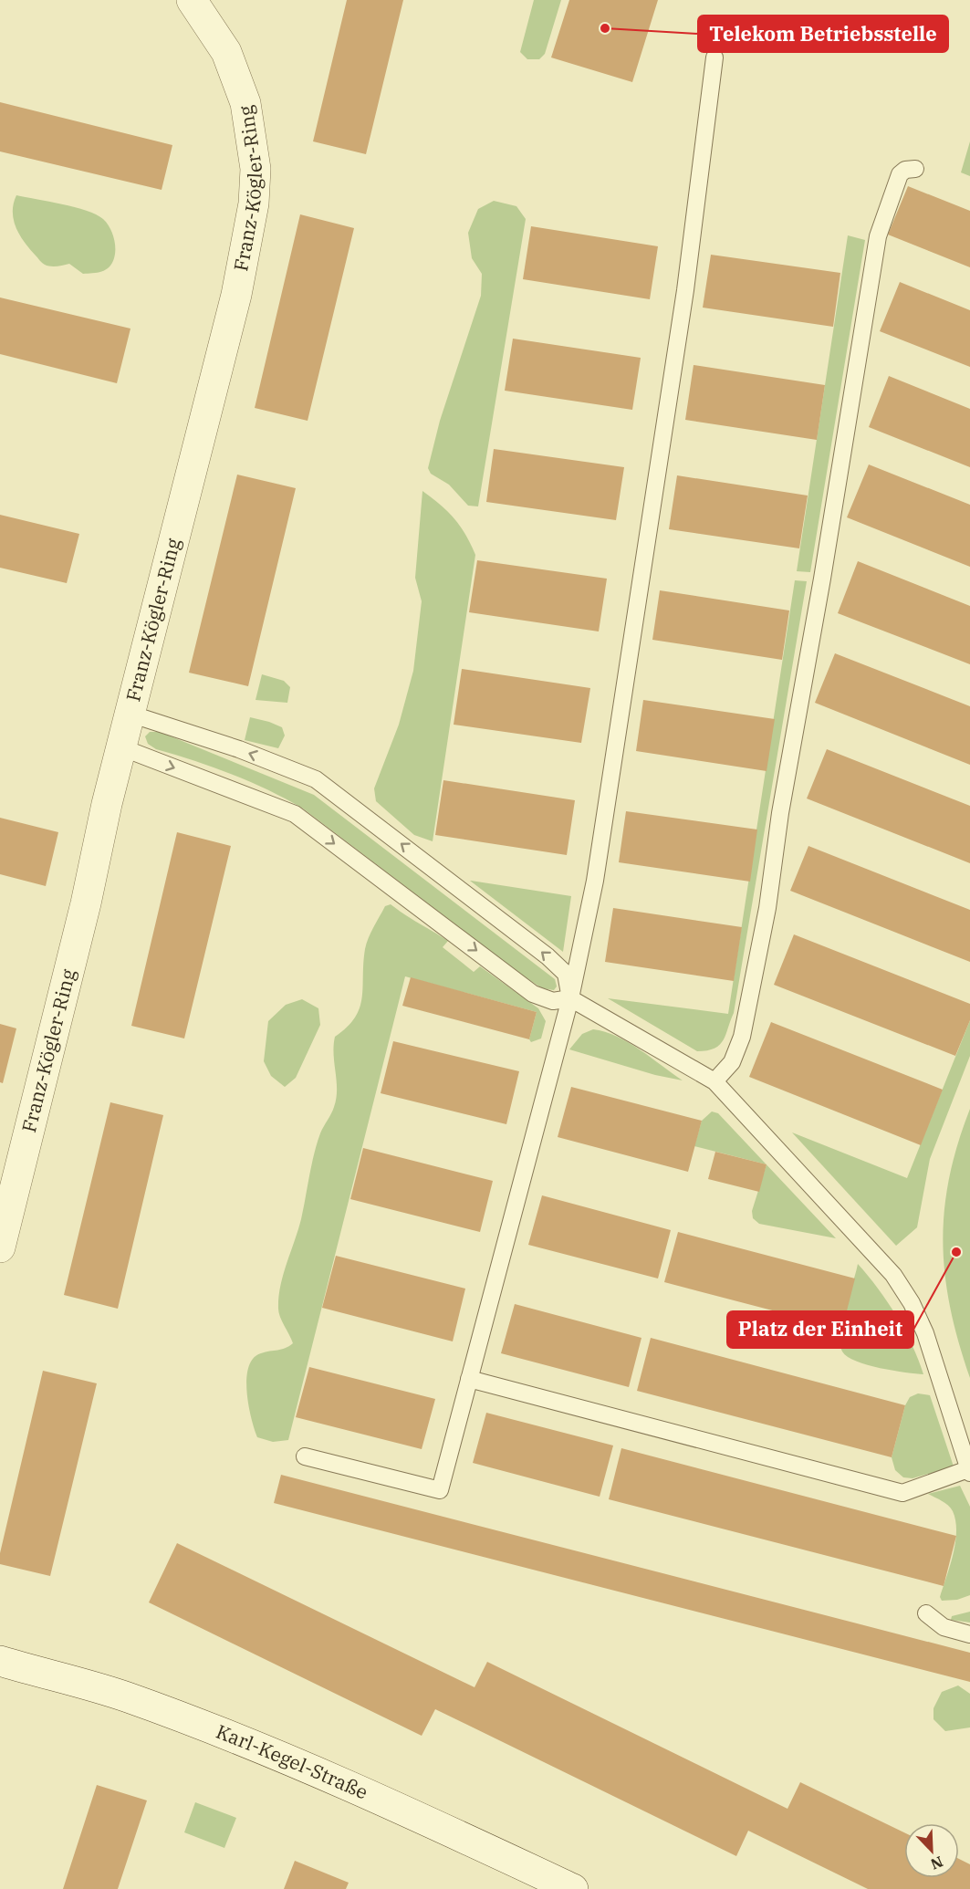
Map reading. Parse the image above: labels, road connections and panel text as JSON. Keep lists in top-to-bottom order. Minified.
{"streets":{"street":["Franz-Kögler-Ring","Karl-Kegel-Straße"]},"places":["Telekom Betriebsstelle","Platz der Einheit"],"north":"bottom right"}
